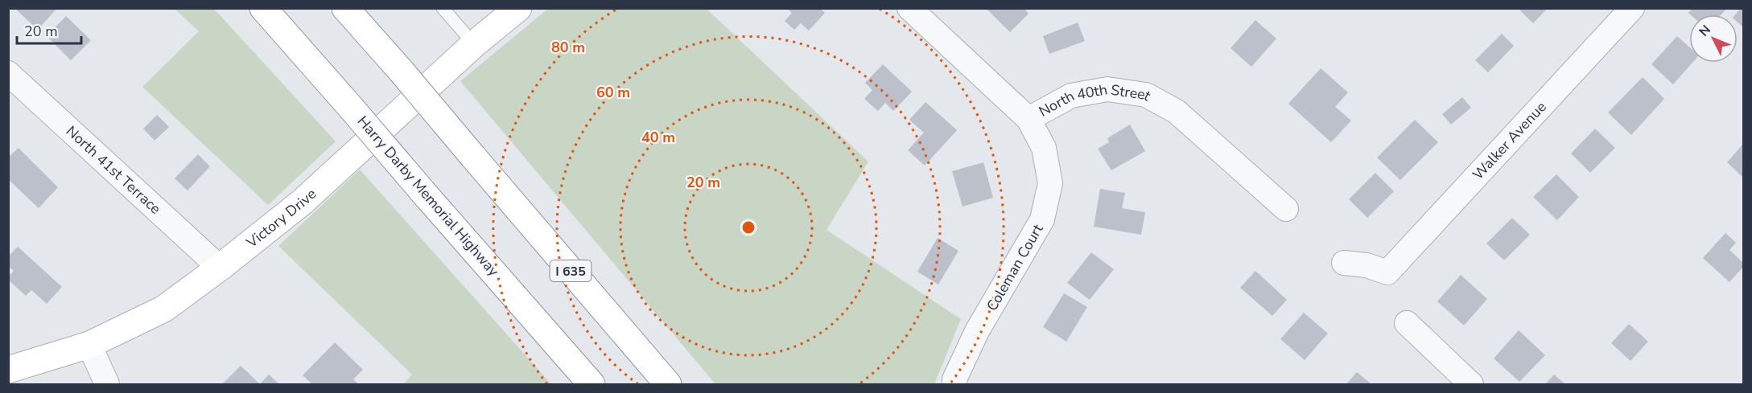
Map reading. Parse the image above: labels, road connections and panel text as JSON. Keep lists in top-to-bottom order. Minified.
{"streets":{"main road":["Harry Darby Memorial Highway","Victory Drive","I 635"],"street":["North 40th Street","Walker Avenue","North 41st Terrace","Coleman Court"]},"crossings":[["North 40th Street","Coleman Court"],["North 41st Terrace","Victory Drive"]],"scale_bar":"20 m","north":"top left","rings":["80 m","60 m","40 m","20 m"]}
